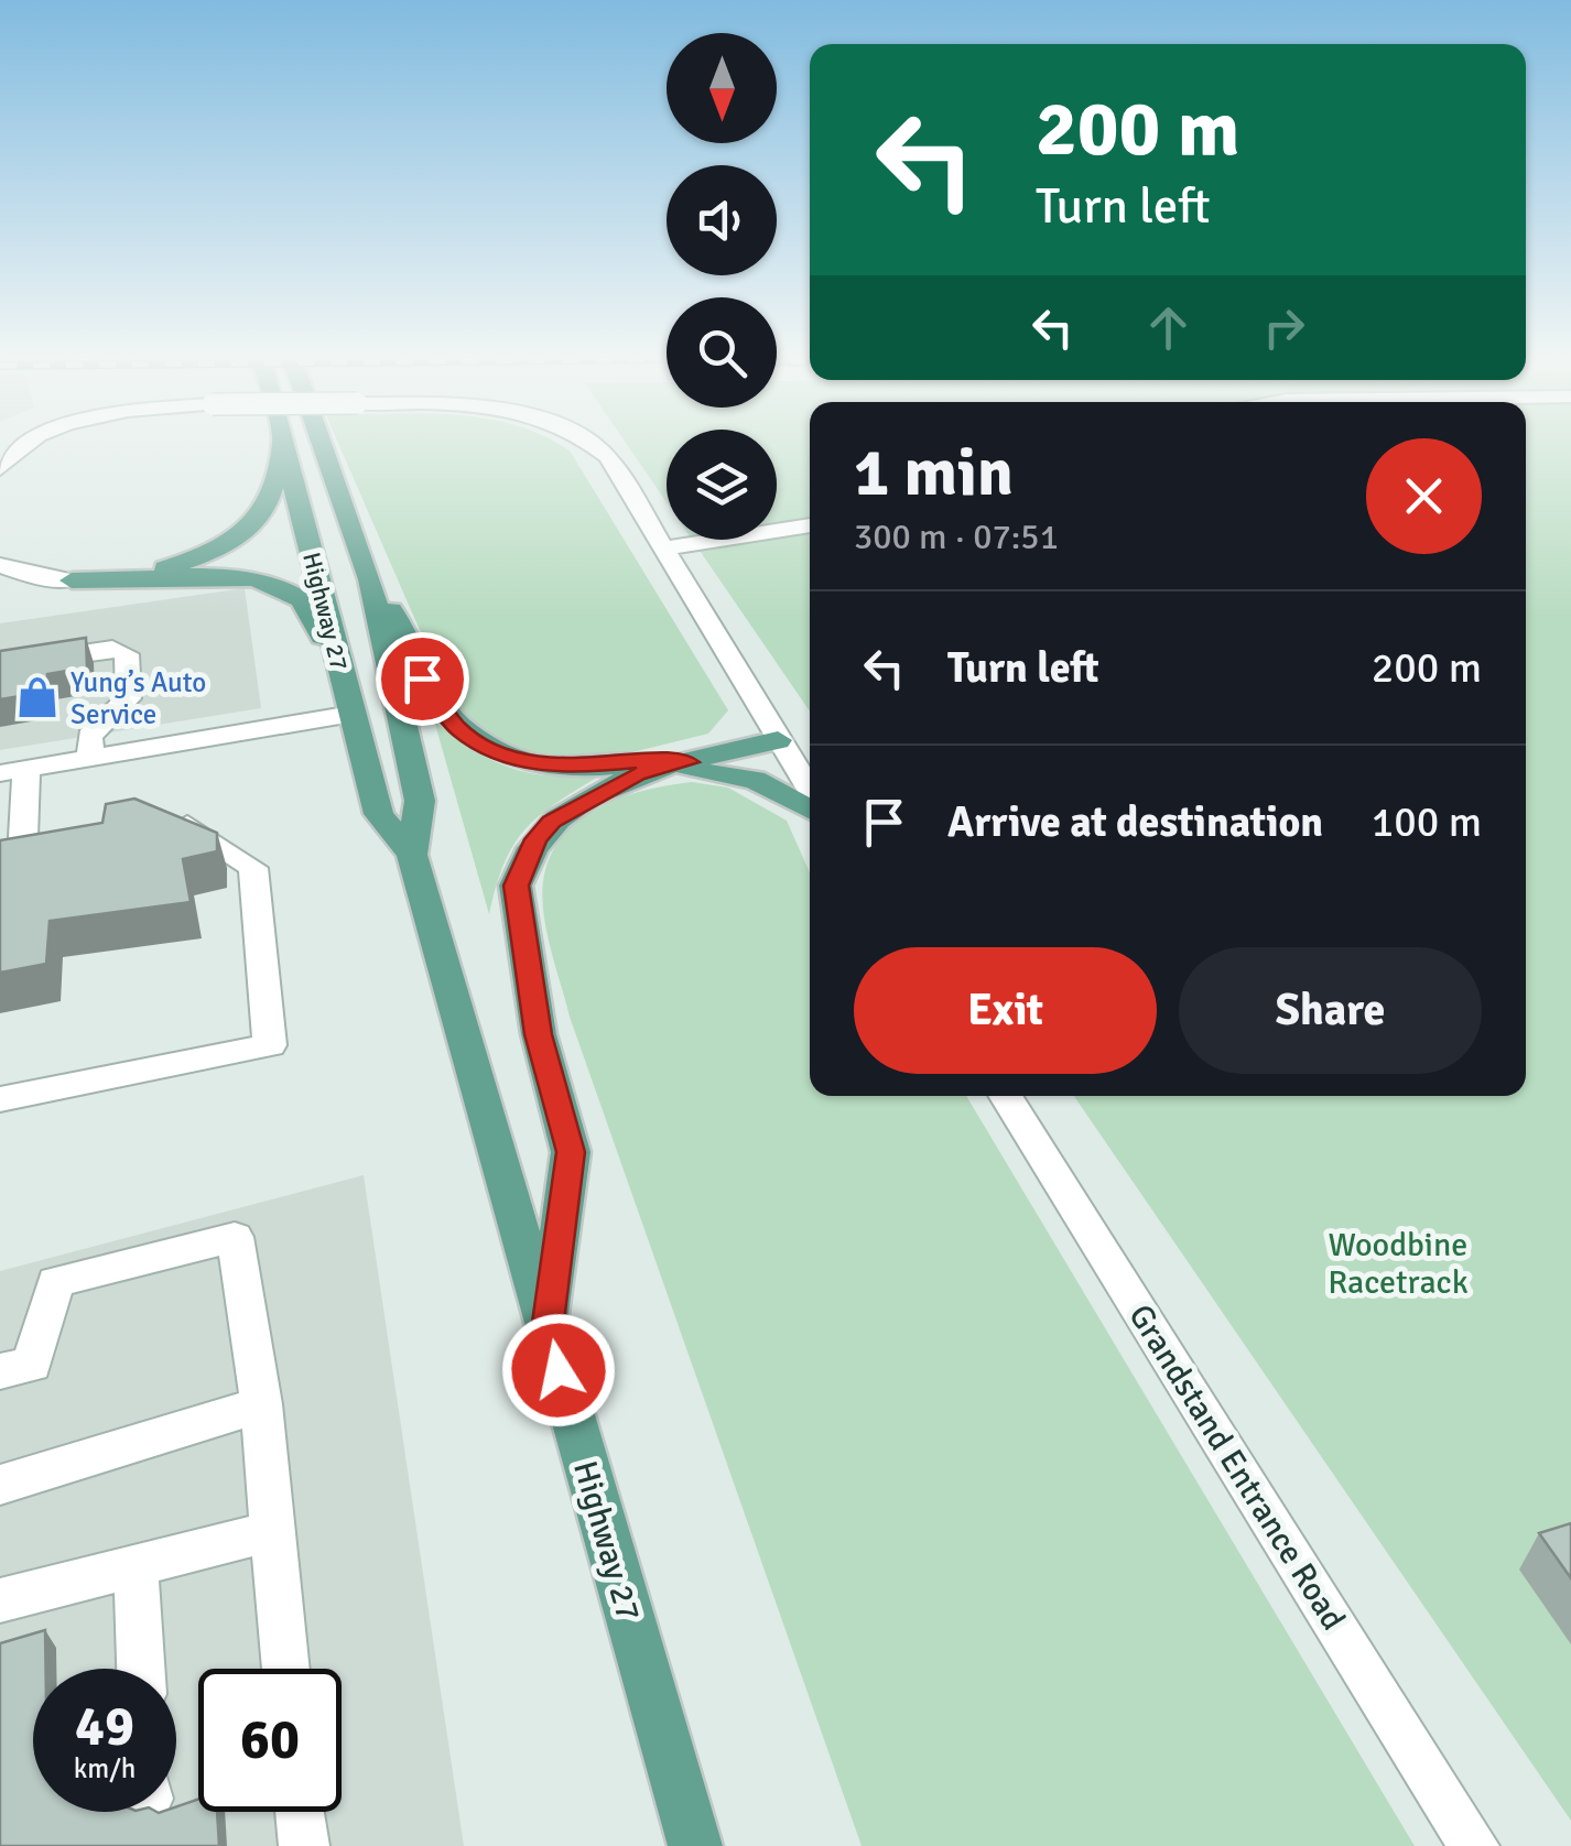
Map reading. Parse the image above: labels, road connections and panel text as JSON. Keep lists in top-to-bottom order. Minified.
{"streets":{"main road":["Highway 27"],"street":["Grandstand Entrance Road"]},"parks":["Woodbine Racetrack"],"places":{"shop":["Yung’s Auto Service"]},"north":"bottom","page":{"turn":["200 m","Turn left"],"heading":["1 min","300 m · 07:51"],"list":[{"name":"Turn left","value":"200 m"},{"name":"Arrive at destination","value":"100 m"}],"buttons":["Exit","Share"],"speed":"49 km/h","limit":"60"}}
